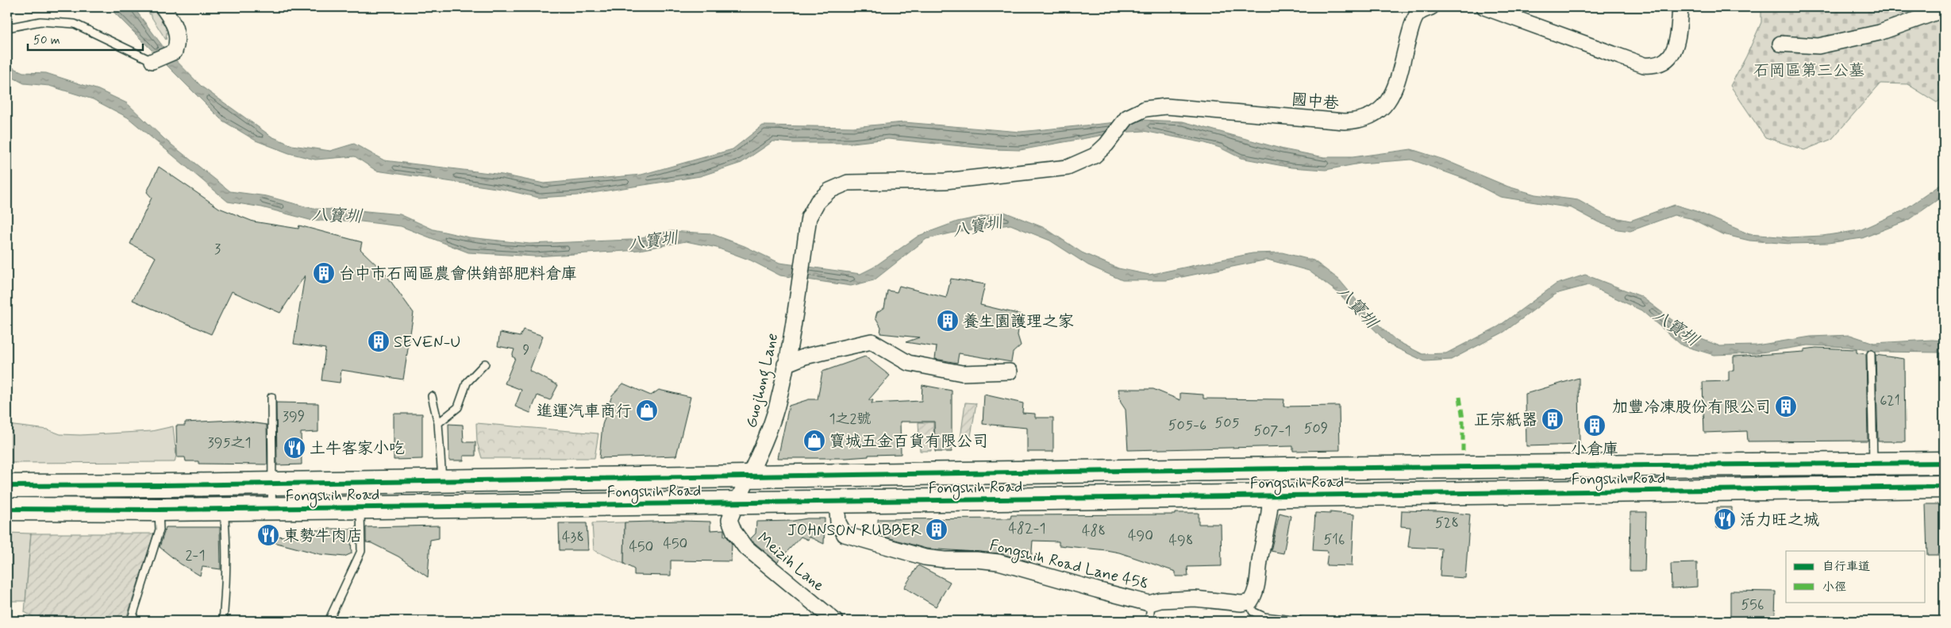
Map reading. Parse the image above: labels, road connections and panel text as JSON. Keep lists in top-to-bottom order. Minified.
{"streets":{"main road":["Fongshih Road"],"street":["國中巷","Guojhong Lane","Meizih Lane","Fongshih Road Lane 458"]},"crossings":[["國中巷","Guojhong Lane"],["Guojhong Lane","Fongshih Road"],["Guojhong Lane","Meizih Lane"],["Fongshih Road","Meizih Lane"],["Fongshih Road","Fongshih Road Lane 458"]],"water":["八寶圳"],"parks":["石岡區第三公墓"],"places":{"building":["台中市石岡區農會供銷部肥料倉庫","養生園護理之家","SEVEN-U","加豐冷凍股份有限公司","正宗紙器","小倉庫","JOHNSON RUBBER"],"shop":["進運汽車商行","寶城五金百貨有限公司"],"restaurant":["土牛客家小吃","活力旺之城","東勢牛肉店"]},"house_numbers":["3","9","621","399","1之2號","505","505-6","509","507-1","395之1","528","482-1","488","490","438","516","498","450","450","2-1","556"],"legend":["自行車道","小徑"],"scale_bar":"50 m"}
